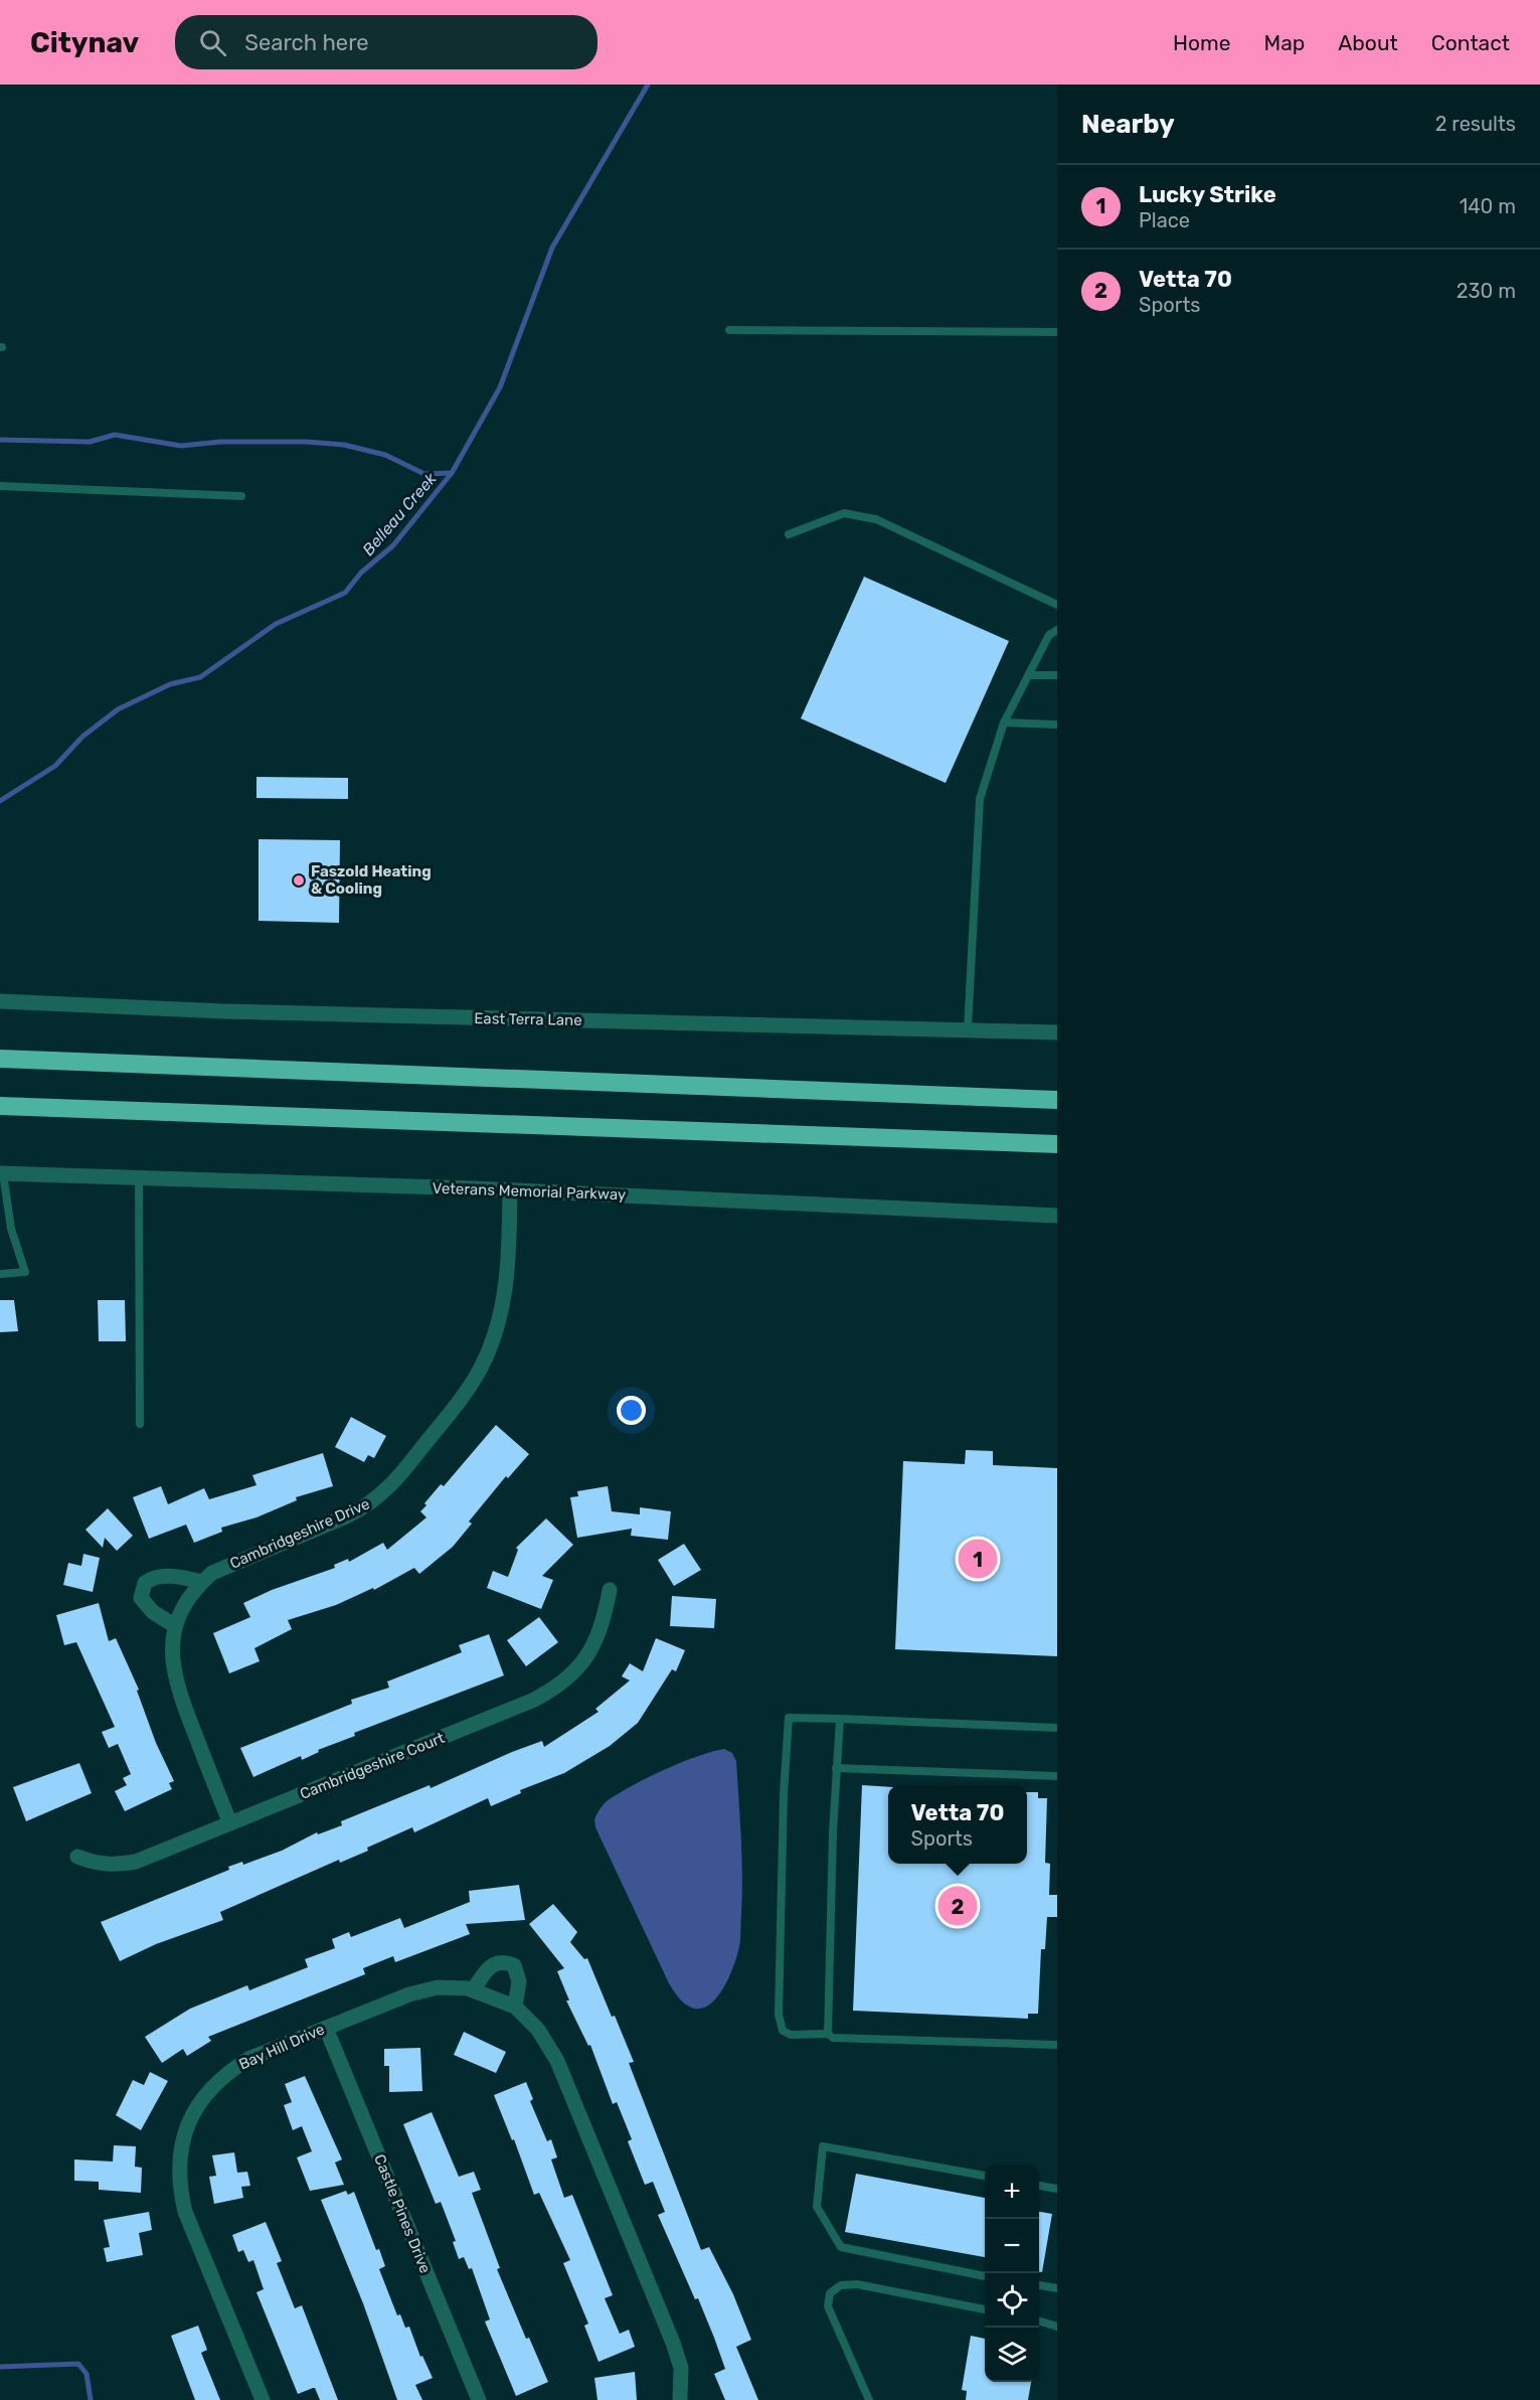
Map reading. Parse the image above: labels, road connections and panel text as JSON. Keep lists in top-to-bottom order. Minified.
{"streets":{"street":["East Terra Lane","Veterans Memorial Parkway","Cambridgeshire Drive","Cambridgeshire Court","Bay Hill Drive","Castle Pines Drive"]},"crossings":[["Veterans Memorial Parkway","Cambridgeshire Drive"],["Cambridgeshire Drive","Cambridgeshire Court"],["Bay Hill Drive","Castle Pines Drive"]],"water":["Belleau Creek"],"places":["Faszold Heating & Cooling"],"page":{"header":"Citynav","search":"Search here","nav":["Home","Map","About","Contact"],"heading":["Nearby","2 results"],"list":[{"mark":"1","name":"Lucky Strike","note":"Place","value":"140 m"},{"mark":"2","name":"Vetta 70","note":"Sports","value":"230 m"}],"pins":["1","2"],"popup":["Vetta 70","Sports"],"map_buttons":["+","−"]}}
